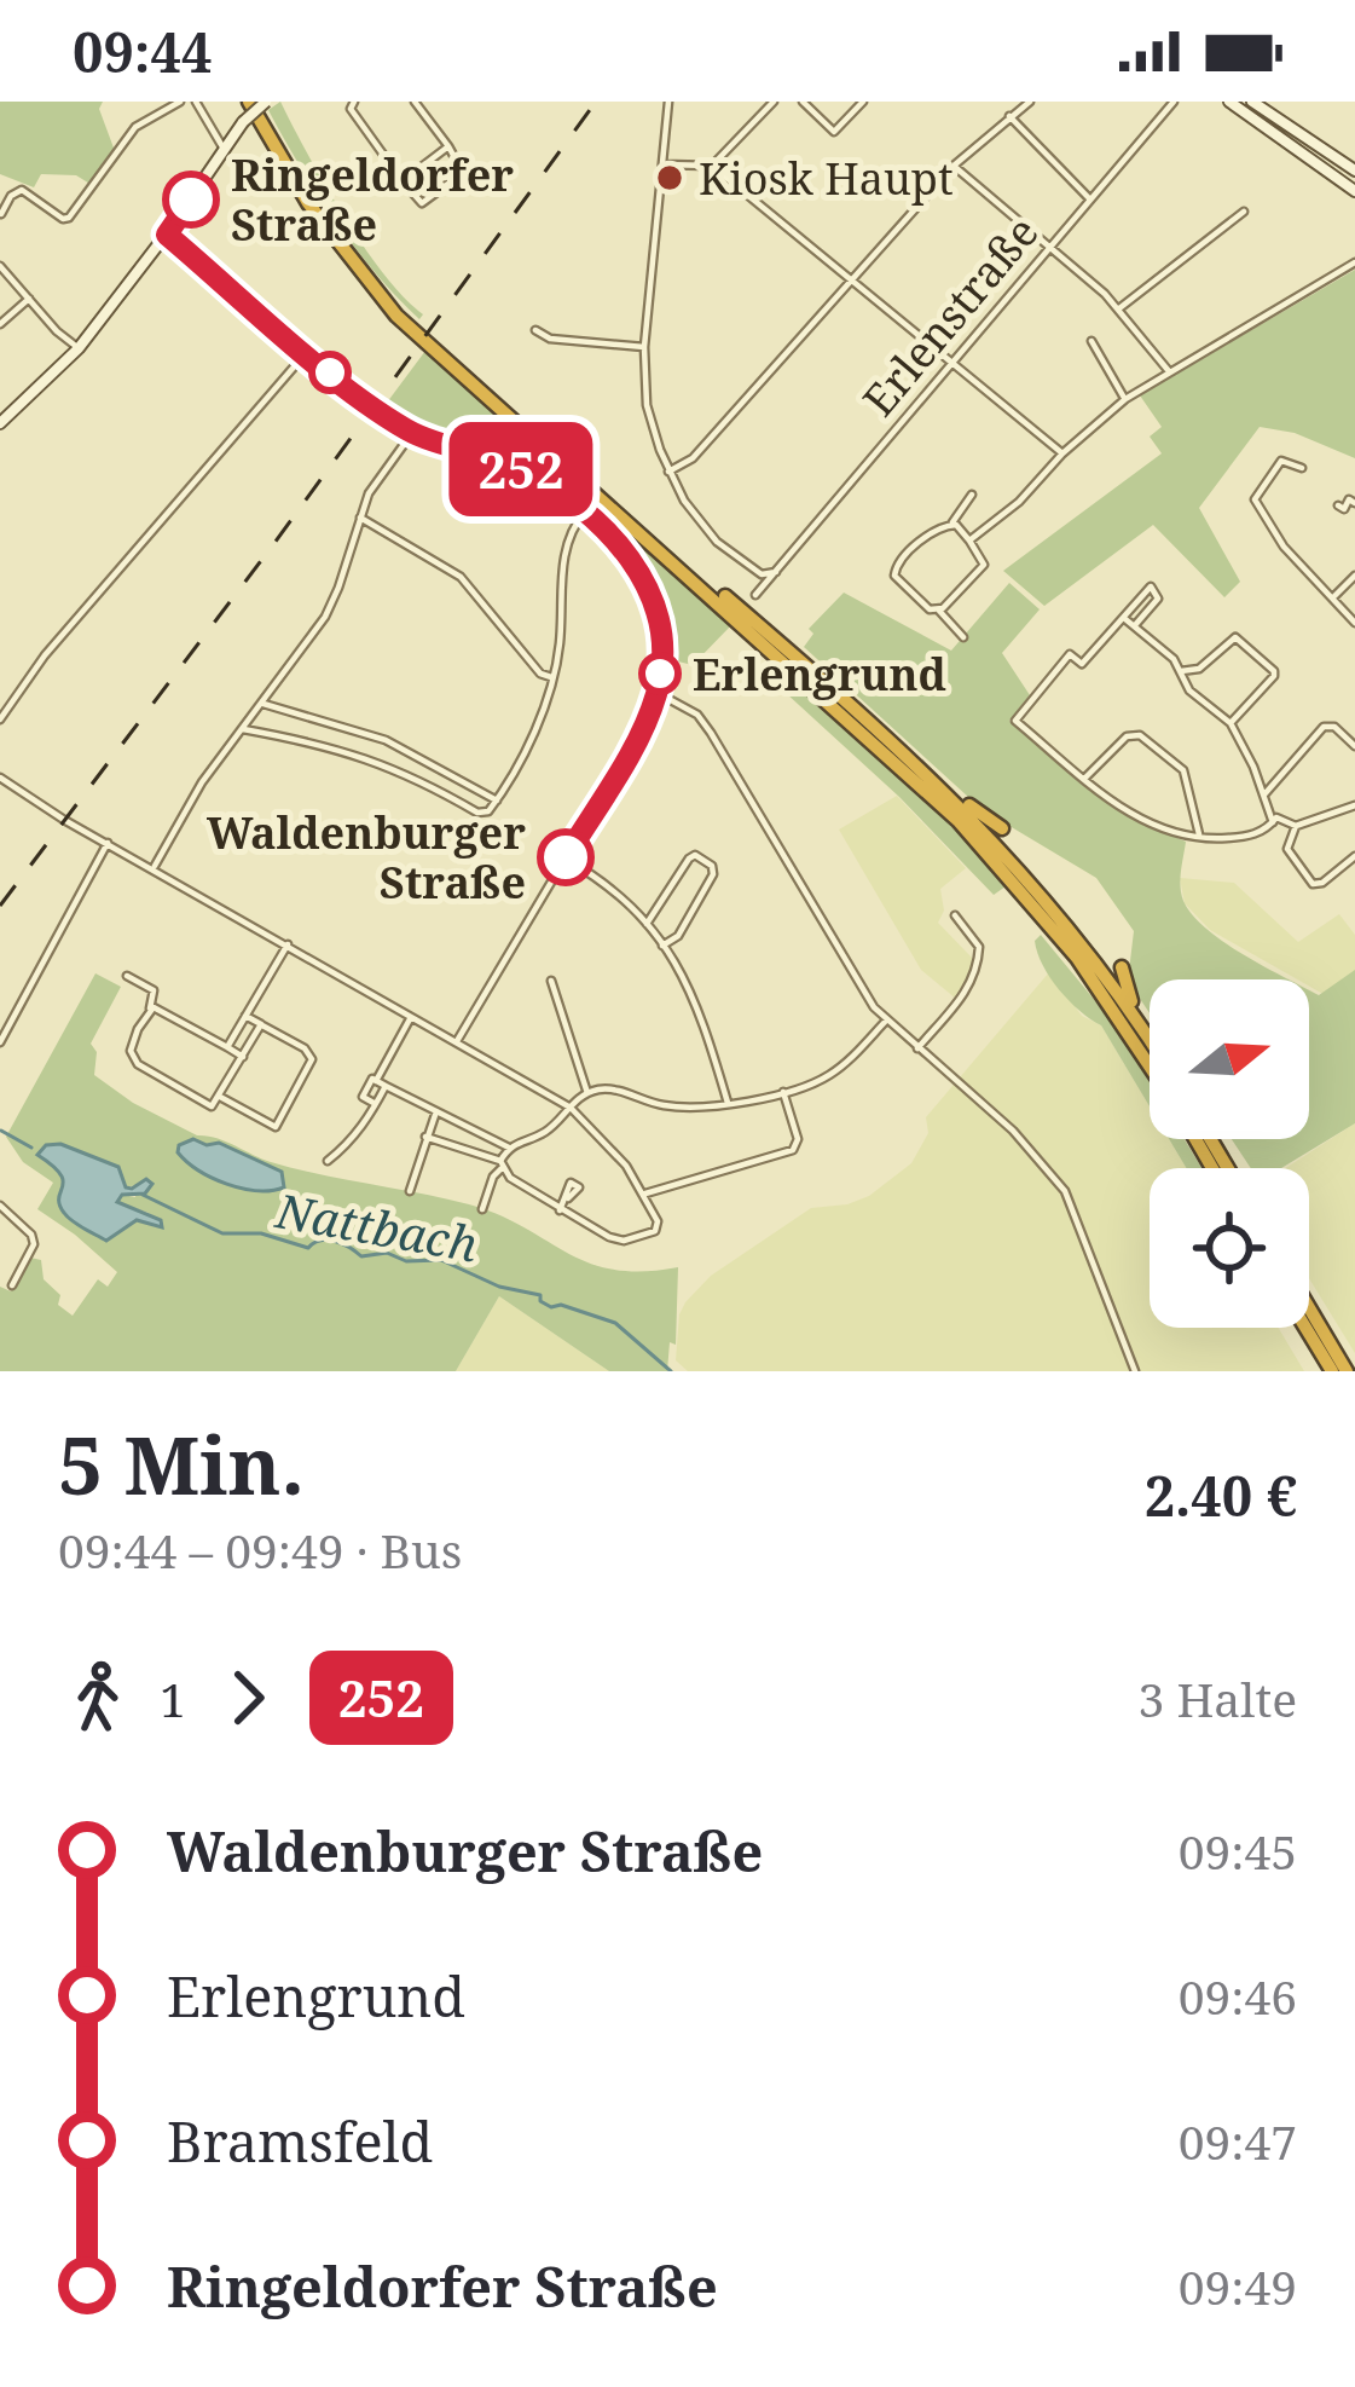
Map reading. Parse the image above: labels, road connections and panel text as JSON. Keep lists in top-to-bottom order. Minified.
{"streets":{"street":["Erlenstraße"]},"water":["Nattbach"],"places":["Kiosk Haupt","Ringeldorfer Straße","Erlengrund","Waldenburger Straße"],"lines":["bus line 252"],"north":"right","page":{"status":"09:44","on_map":"252","heading":["5 Min.","09:44 – 09:49 · Bus","2.40 €"],"legs":["1","252","3 Halte"],"list":[{"name":"Waldenburger Straße","value":"09:45"},{"name":"Erlengrund","value":"09:46"},{"name":"Bramsfeld","value":"09:47"},{"name":"Ringeldorfer Straße","value":"09:49"}]}}
